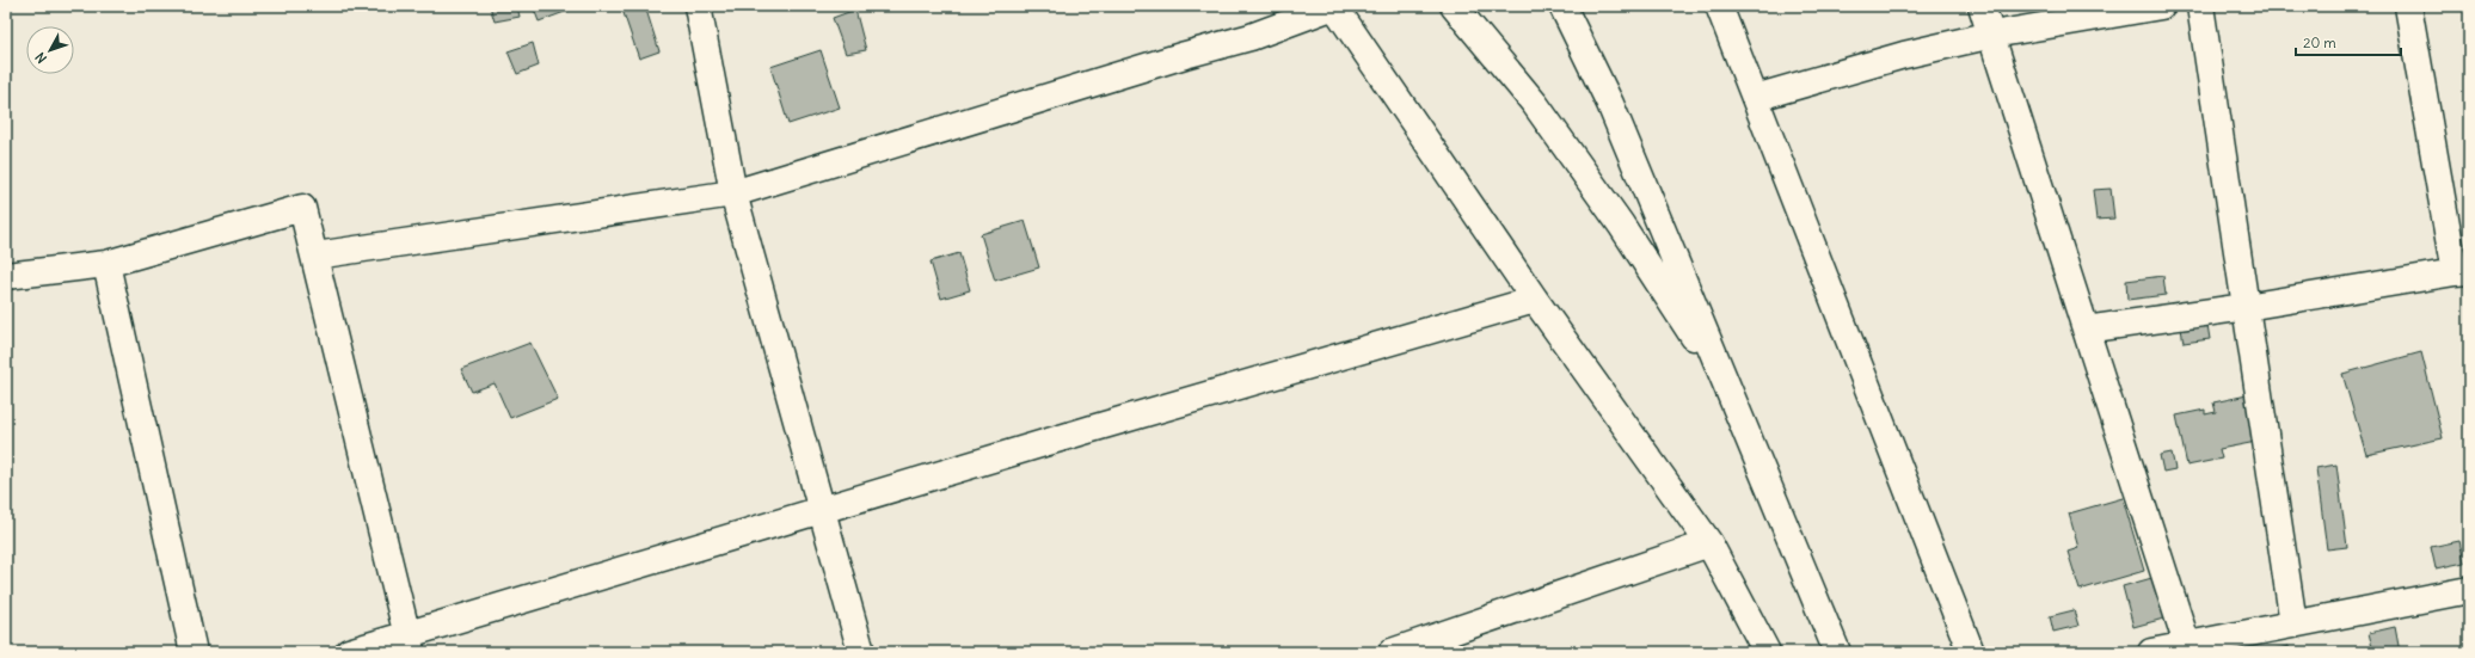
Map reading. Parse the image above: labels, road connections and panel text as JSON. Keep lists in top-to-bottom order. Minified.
{"scale_bar":"20 m","north":"bottom left"}
